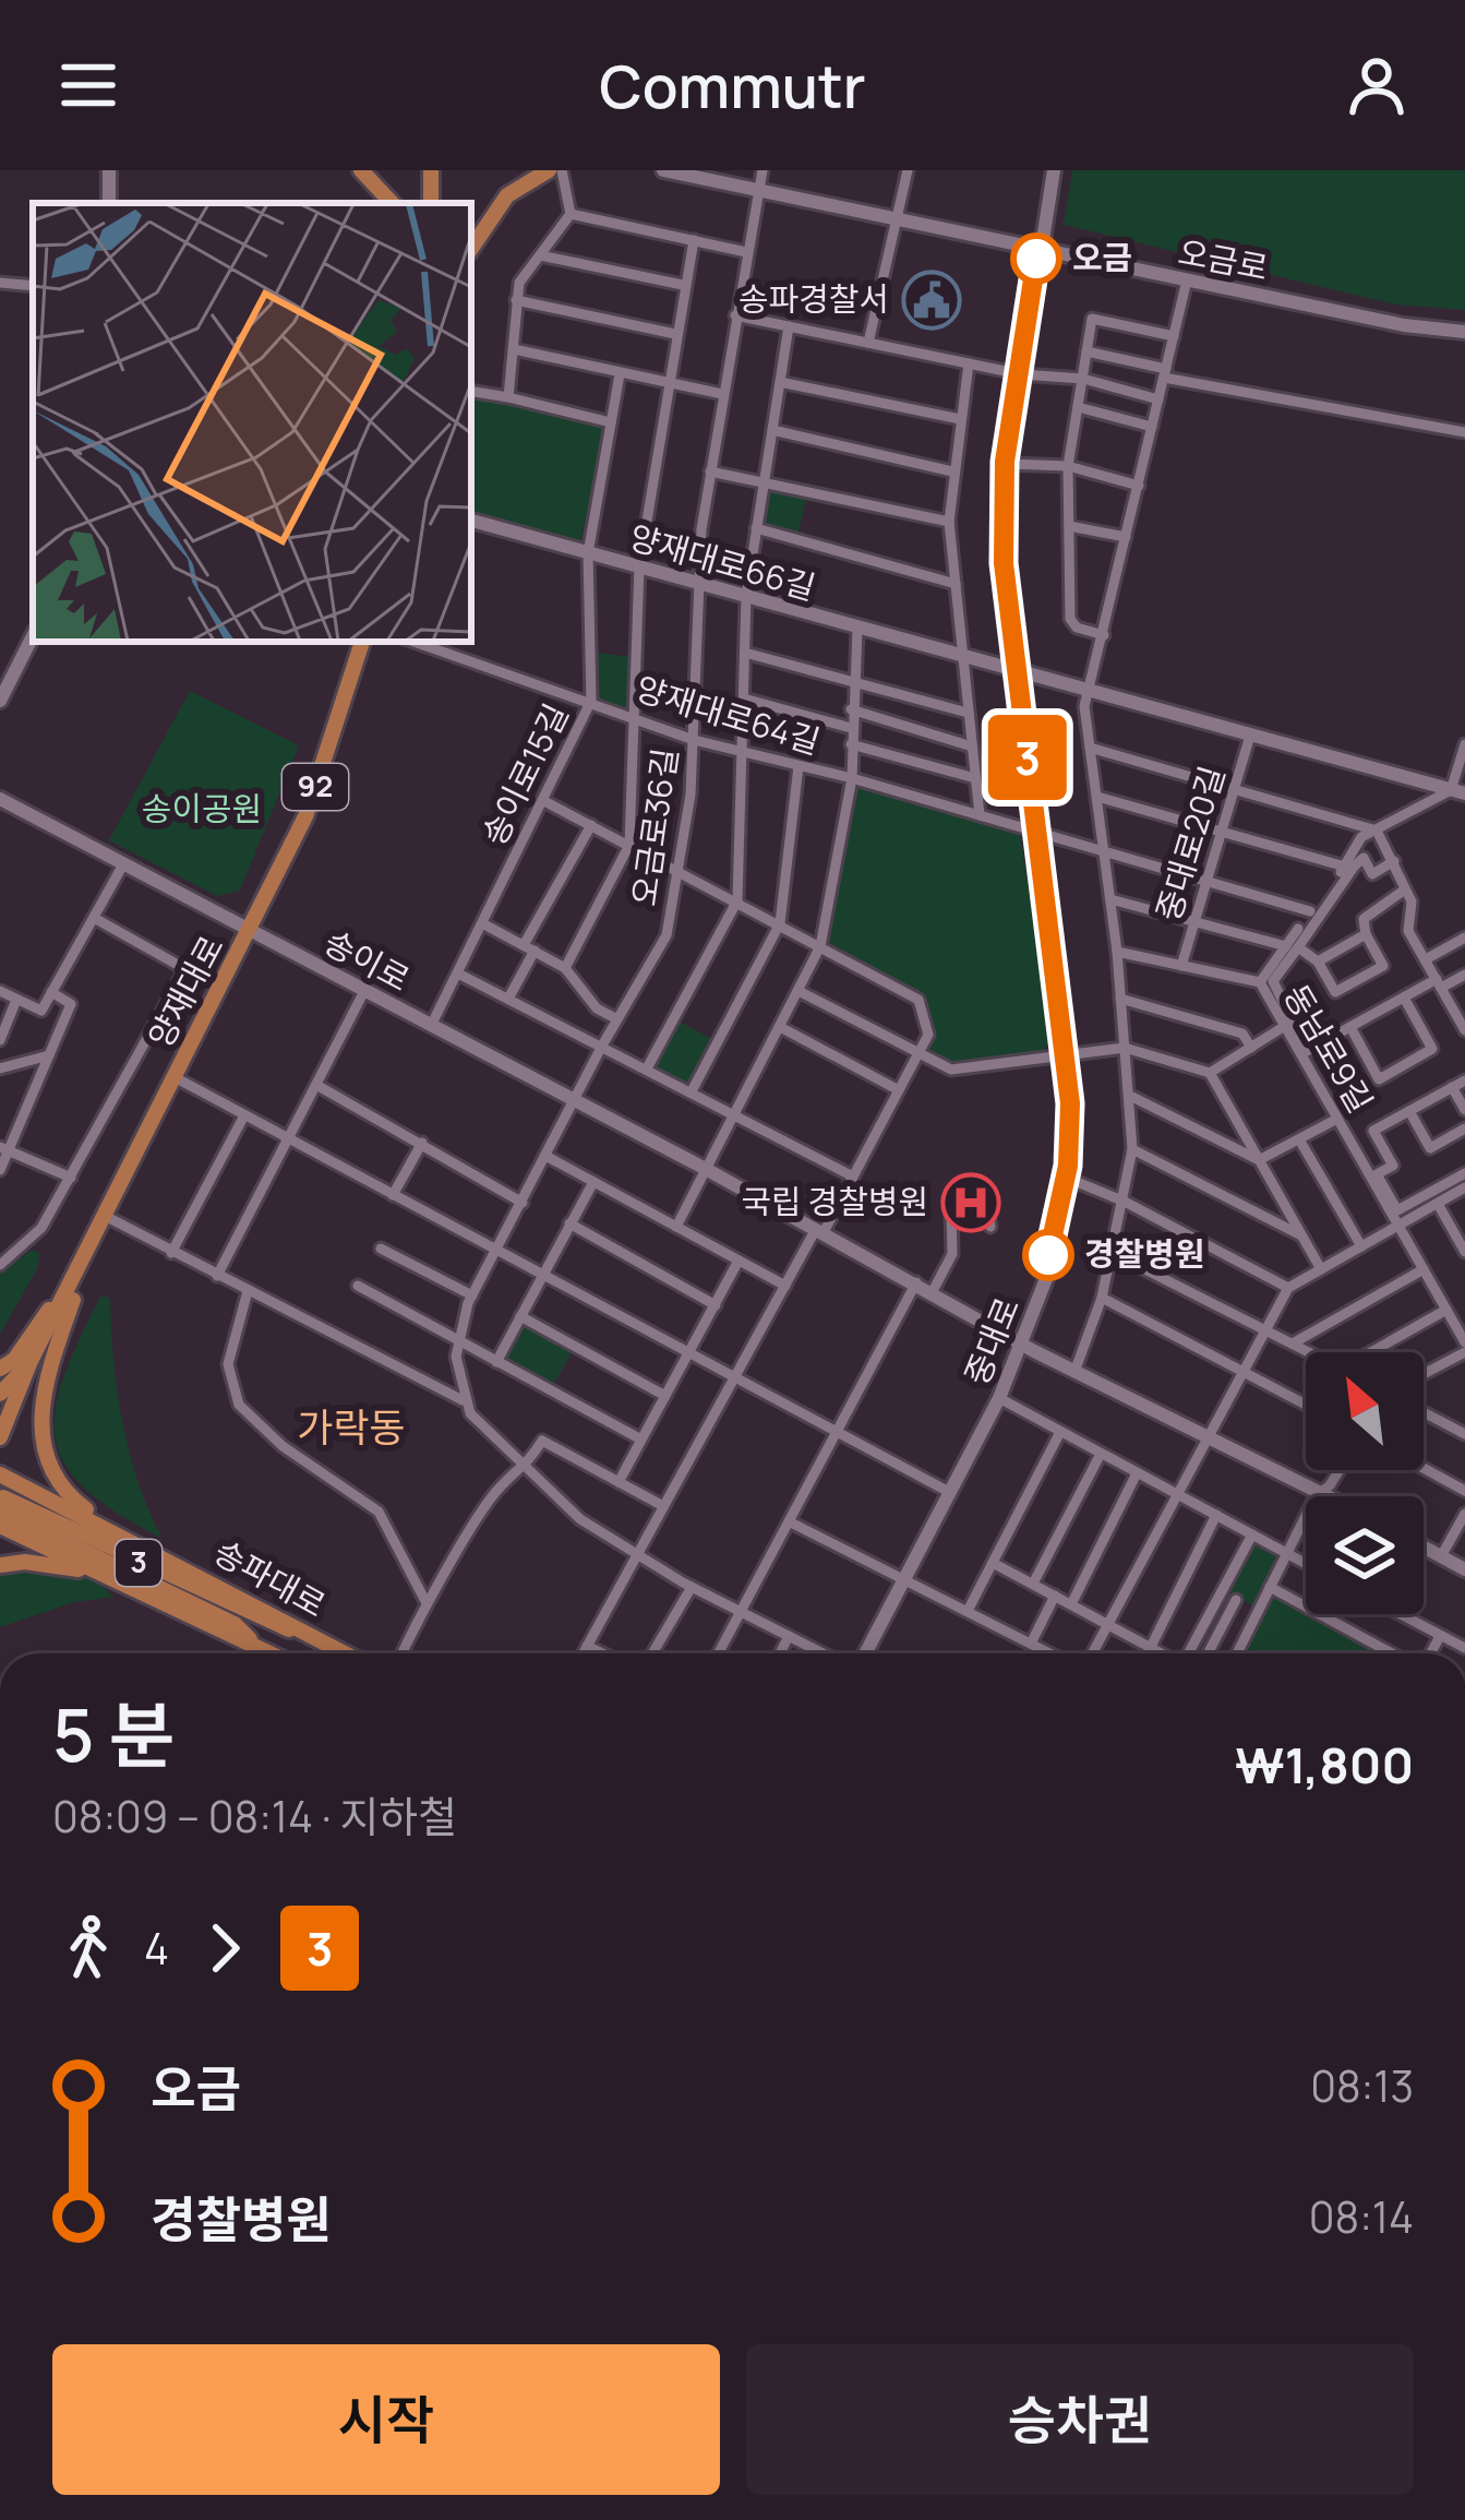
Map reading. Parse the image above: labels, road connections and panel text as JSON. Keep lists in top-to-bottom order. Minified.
{"streets":{"main road":["92","양재대로","3","송파대로"],"street":["오금로","양재대로66길","양재대로64길","송이로15길","오금로36길","중대로20길","송이로","동남로9길","중대로"]},"crossings":[["오금로","오금로36길"],["오금로","중대로"],["양재대로66길","송이로15길"],["양재대로66길","오금로36길"],["양재대로66길","중대로20길"],["양재대로66길","중대로"],["양재대로64길","송이로15길"],["양재대로64길","오금로36길"],["양재대로64길","중대로20길"],["양재대로64길","중대로"],["송이로15길","송이로"],["오금로36길","송이로"],["중대로20길","동남로9길"],["중대로20길","중대로"],["송이로","양재대로"],["송이로","중대로"],["3","송파대로"]],"districts":["가락동"],"parks":["송이공원"],"places":{"other":["오금","경찰병원"],"public building":["송파경찰서"],"hospital":["국립 경찰병원"]},"lines":["metro line 3"],"north":"top left","page":{"header":"Commutr","on_map":"3","heading":["5 분","08:09 – 08:14 · 지하철","₩1,800"],"legs":["4","3"],"list":[{"name":"오금","value":"08:13"},{"name":"경찰병원","value":"08:14"}],"buttons":["시작","승차권"]}}
